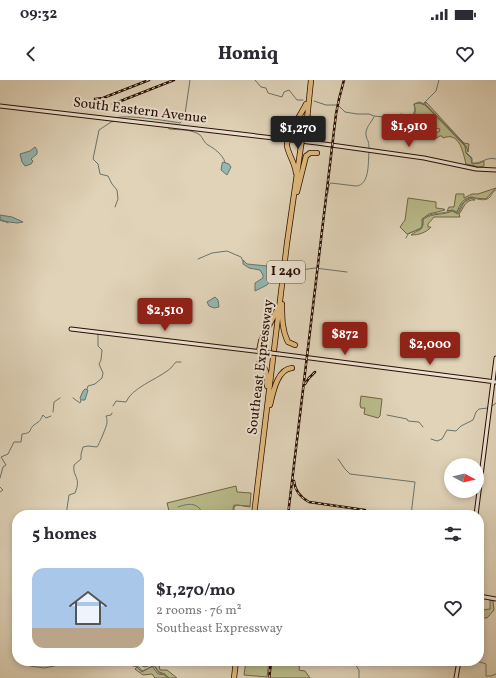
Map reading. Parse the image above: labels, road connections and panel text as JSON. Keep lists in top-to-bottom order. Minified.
{"streets":{"highway":["I 240","Southeast Expressway"],"main road":["South Eastern Avenue"]},"north":"right","page":{"status":"09:32","header":"Homiq","price":["$1,910","$1,270","$2,510","$872","$2,000"],"heading":"5 homes","list":[{"name":"$1,270/mo","note":"2 rooms · 76 m² · Southeast Expressway"}]}}
